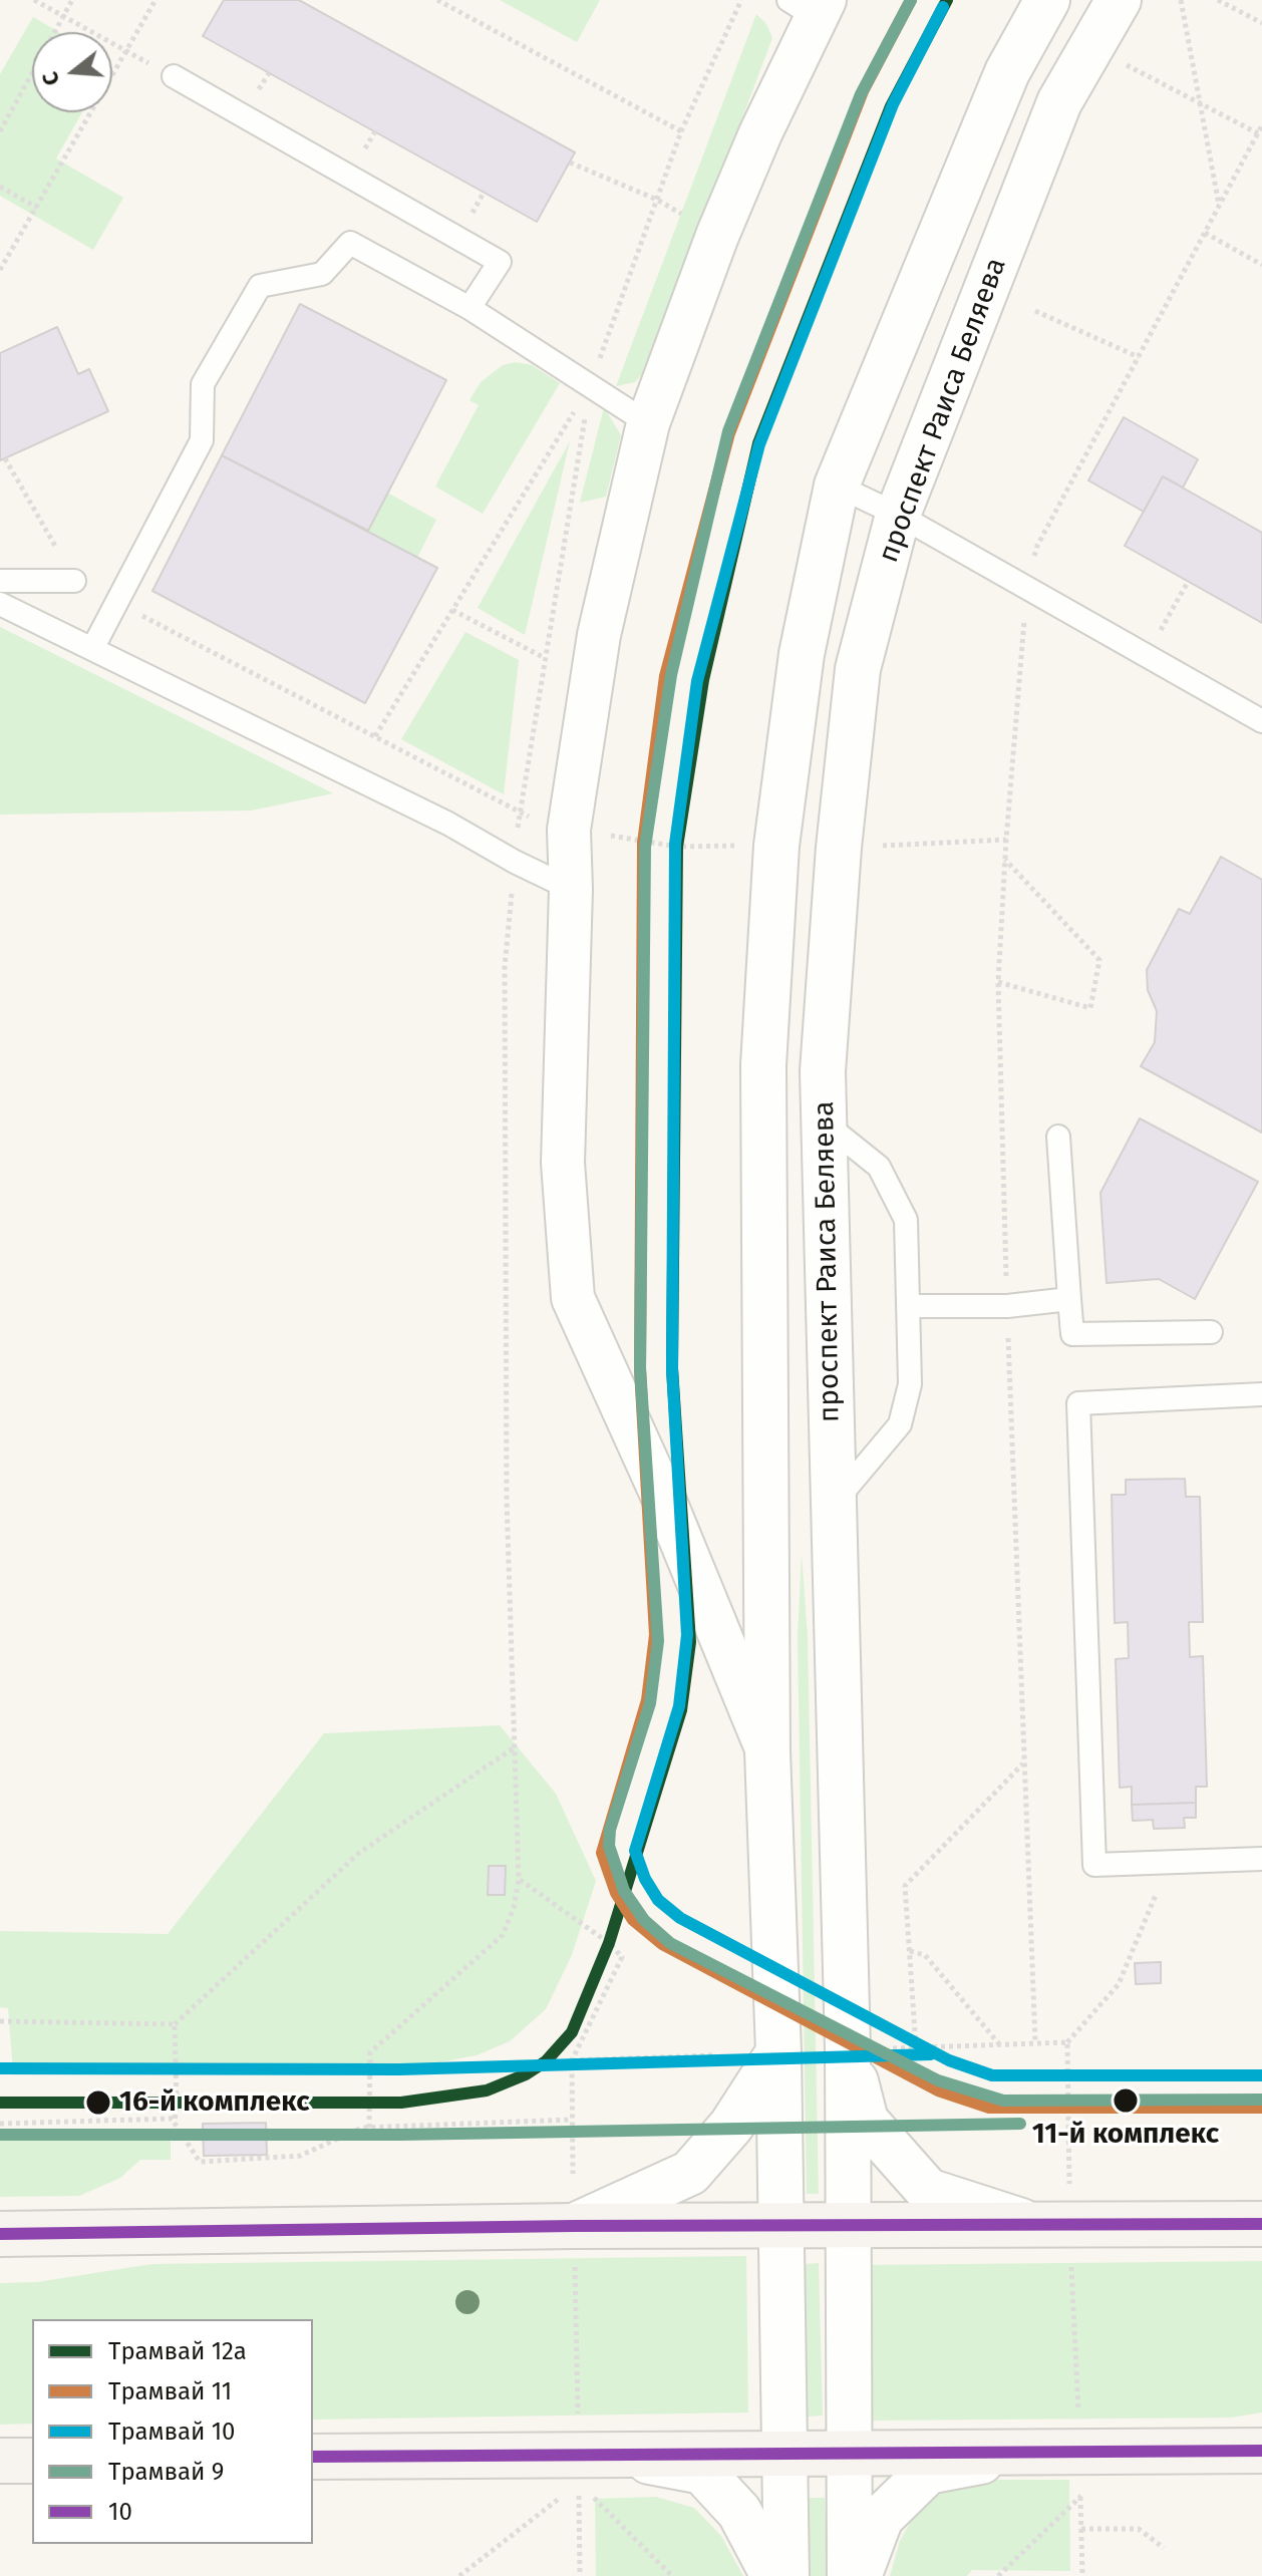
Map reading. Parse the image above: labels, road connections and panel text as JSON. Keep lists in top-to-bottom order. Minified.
{"streets":{"street":["проспект Раиса Беляева"]},"places":["11-й комплекс","16-й комплекс"],"lines":["tram line 12а","tram line 11","tram line 9","tram line 10","transit line 10"],"legend":["Трамвай 12а","Трамвай 11","Трамвай 10","Трамвай 9","10"],"north":"left"}
